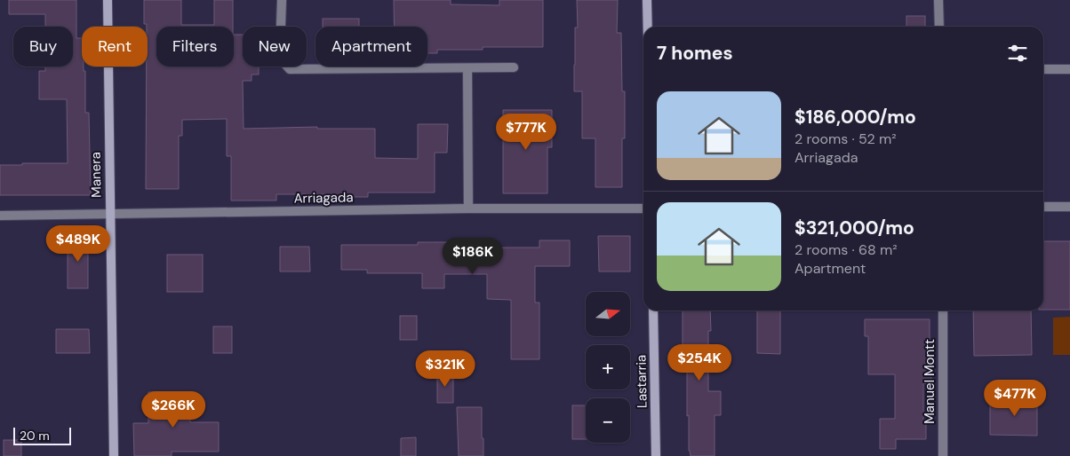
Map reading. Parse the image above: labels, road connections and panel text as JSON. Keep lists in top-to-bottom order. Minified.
{"streets":{"main road":["Manera","Lastarria"],"street":["Arriagada","Manuel Montt"]},"crossings":[["Manera","Arriagada"]],"scale_bar":"20 m","north":"right","page":{"chip":["Buy","Rent","Filters","New","Apartment"],"heading":"7 homes","list":[{"name":"$186,000/mo","note":"2 rooms · 52 m² · Arriagada"},{"name":"$321,000/mo","note":"2 rooms · 68 m² · Apartment"}],"price":["$777K","$489K","$186K","$254K","$321K","$477K","$266K"],"map_buttons":["+","−"],"scale":"20 m"}}
